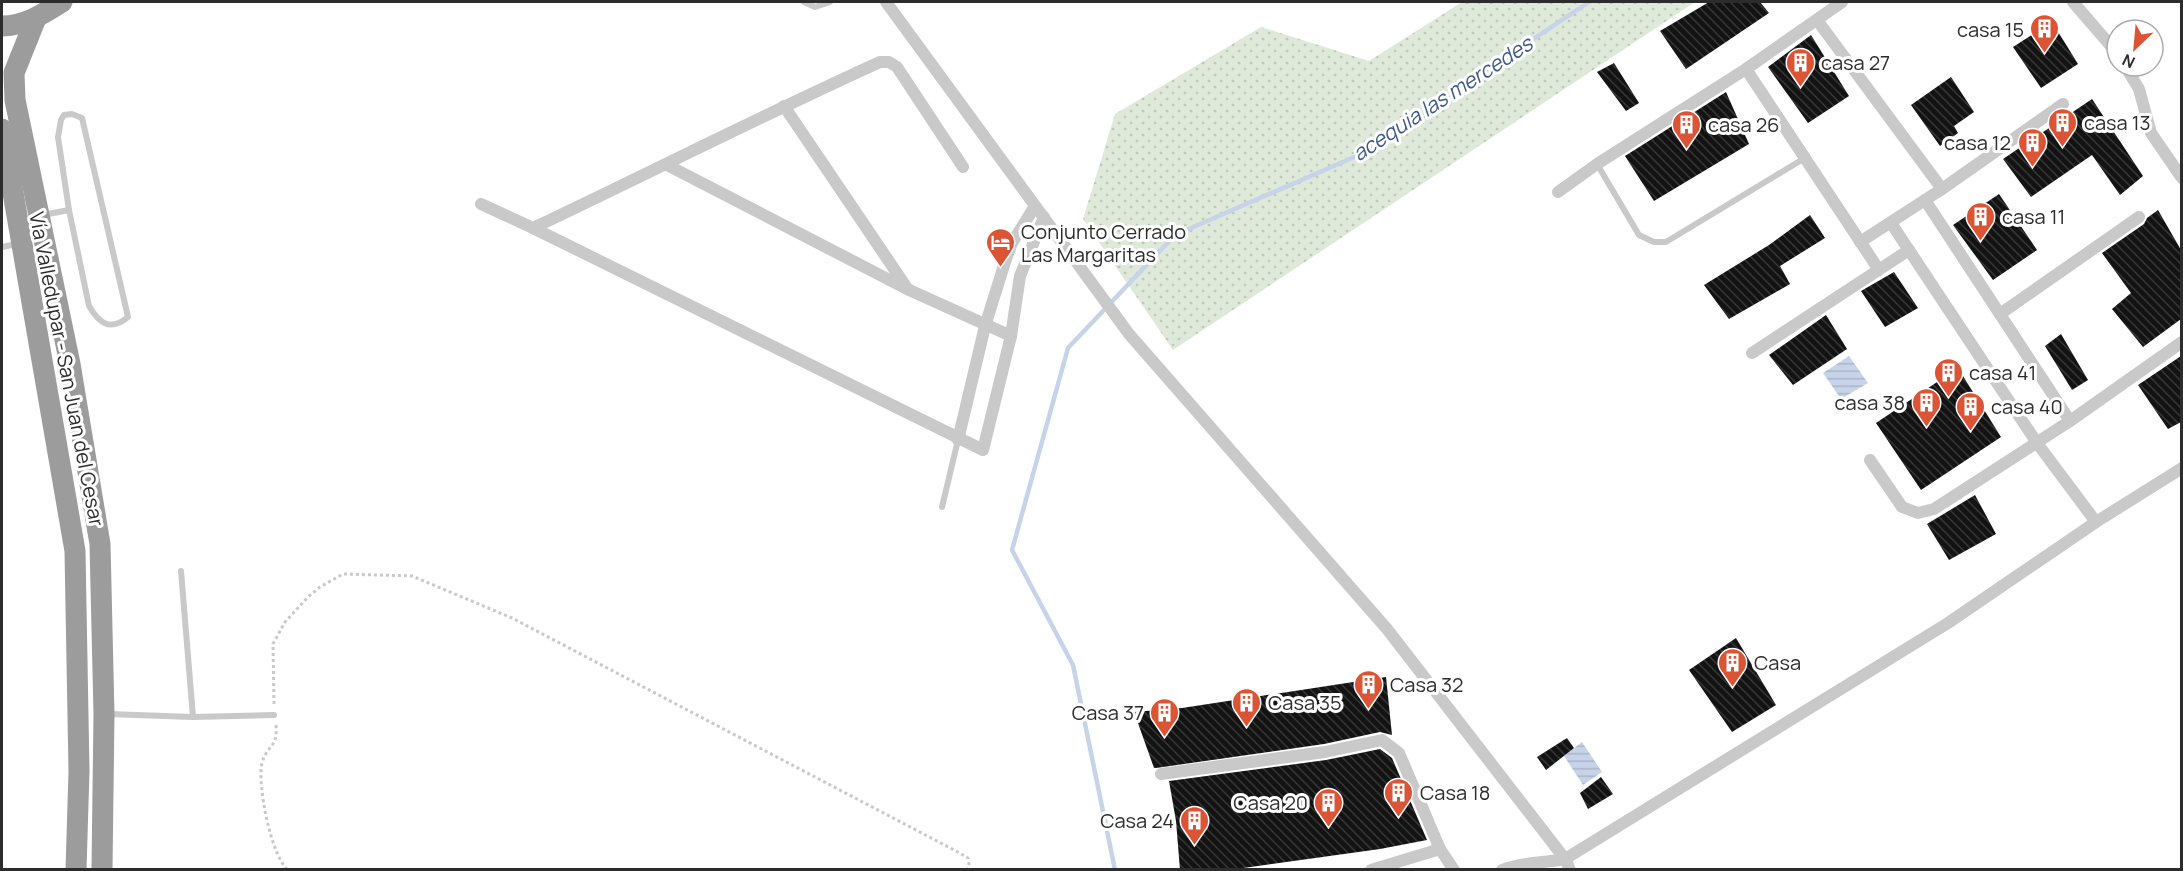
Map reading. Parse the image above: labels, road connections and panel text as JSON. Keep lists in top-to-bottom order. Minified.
{"streets":{"highway":["Vía Valledupar - San Juan del Cesar"]},"water":["acequia las mercedes"],"places":{"building":["casa 15","casa 27","casa 13","casa 26","casa 12","casa 11","casa 41","casa 38","casa 40","Casa","Casa 32","Casa 35","Casa 37","Casa 18","Casa 20","Casa 24"],"hotel":["Conjunto Cerrado Las Margaritas"]},"north":"bottom left"}
